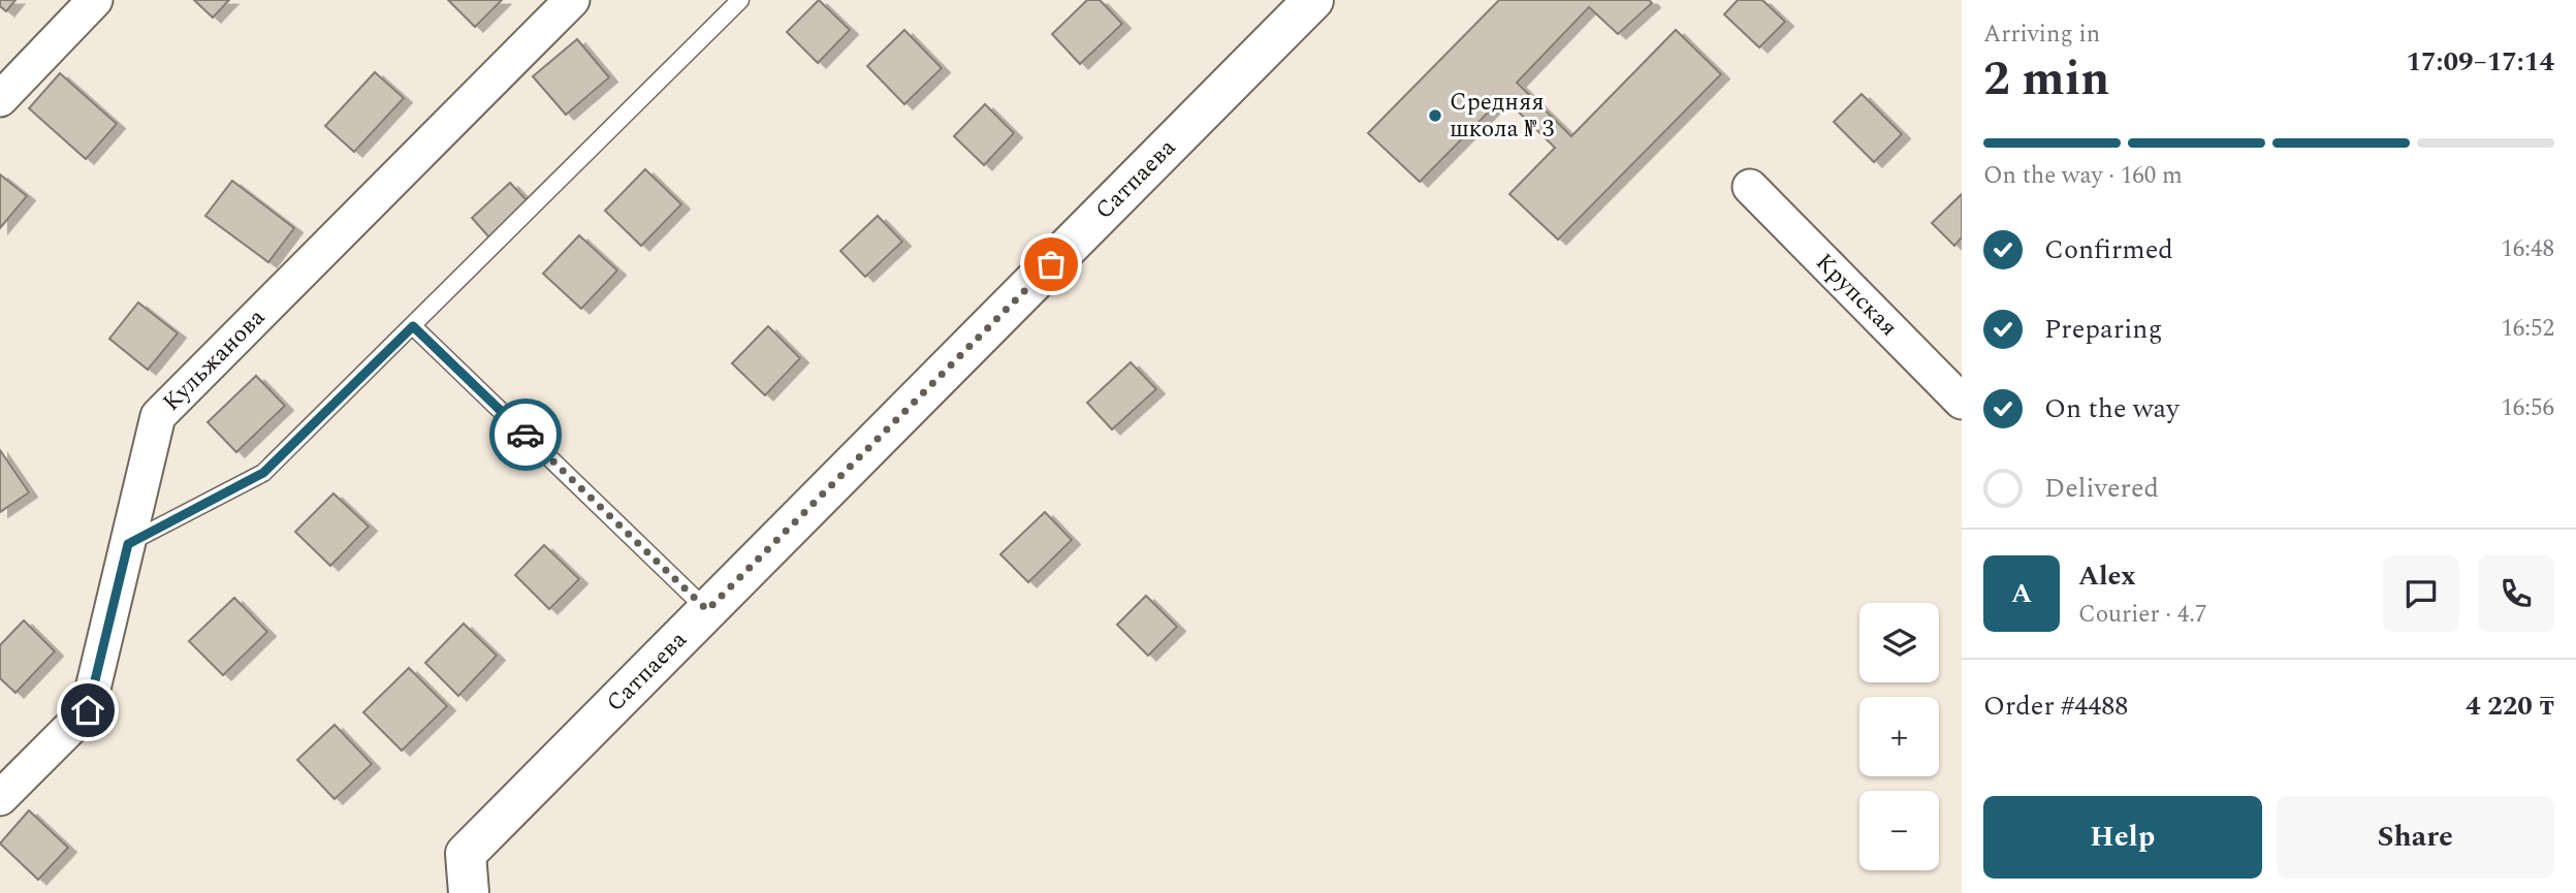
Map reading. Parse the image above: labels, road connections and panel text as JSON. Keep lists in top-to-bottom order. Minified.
{"streets":{"street":["Сатпаева","Крупская","Кульжанова"]},"places":["Средняя школа № 3"],"page":{"heading":["2 min","Arriving in","17:09–17:14"],"panel":["Alex","Courier · 4.7","Order #4488","4 220 ₸"],"bar":"On the way · 160 m","list":[["Confirmed","16:48"],["Preparing","16:52"],["On the way","16:56"],"Delivered"],"round":"A","map_buttons":["+","−"],"buttons":["Help","Share"]}}
